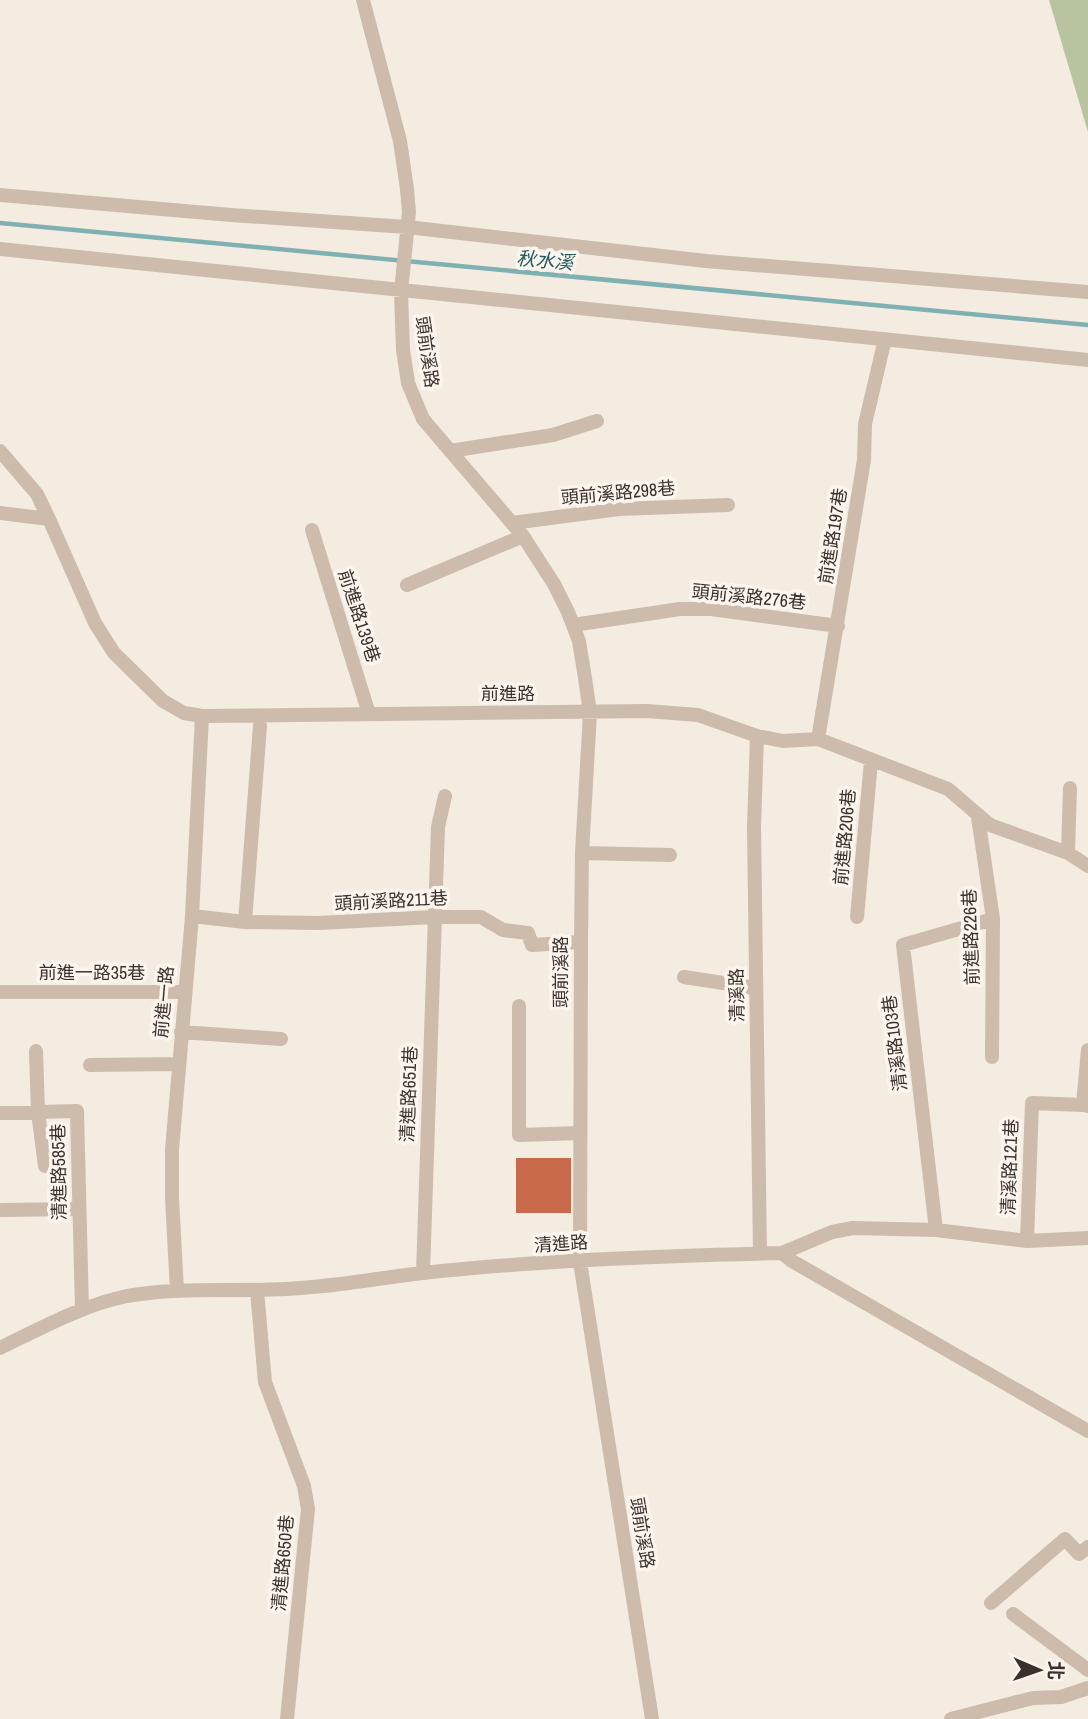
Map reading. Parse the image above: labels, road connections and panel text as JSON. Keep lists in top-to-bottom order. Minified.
{"streets":{"street":["頭前溪路","頭前溪路298巷","前進路197巷","頭前溪路276巷","前進路139巷","前進路","前進路206巷","頭前溪路211巷","前進路226巷","前進一路35巷","清溪路","前進一路","清溪路103巷","清進路651巷","清溪路121巷","清進路585巷","清進路","清進路650巷"]},"crossings":[["頭前溪路","頭前溪路298巷"],["頭前溪路","頭前溪路276巷"],["頭前溪路","前進路"],["頭前溪路","頭前溪路211巷"],["頭前溪路","清進路"],["前進路197巷","頭前溪路276巷"],["前進路197巷","前進路"],["前進路139巷","前進路"],["前進路","前進路206巷"],["前進路","前進路226巷"],["前進路","清溪路"],["前進路","前進一路"],["頭前溪路211巷","前進一路"],["頭前溪路211巷","清進路651巷"],["前進路226巷","清溪路103巷"],["前進一路35巷","前進一路"],["清溪路","清進路"],["前進一路","清進路"],["清進路651巷","清進路"],["清進路585巷","清進路"],["清進路","清進路650巷"]],"water":["秋水溪"],"north":"right"}
